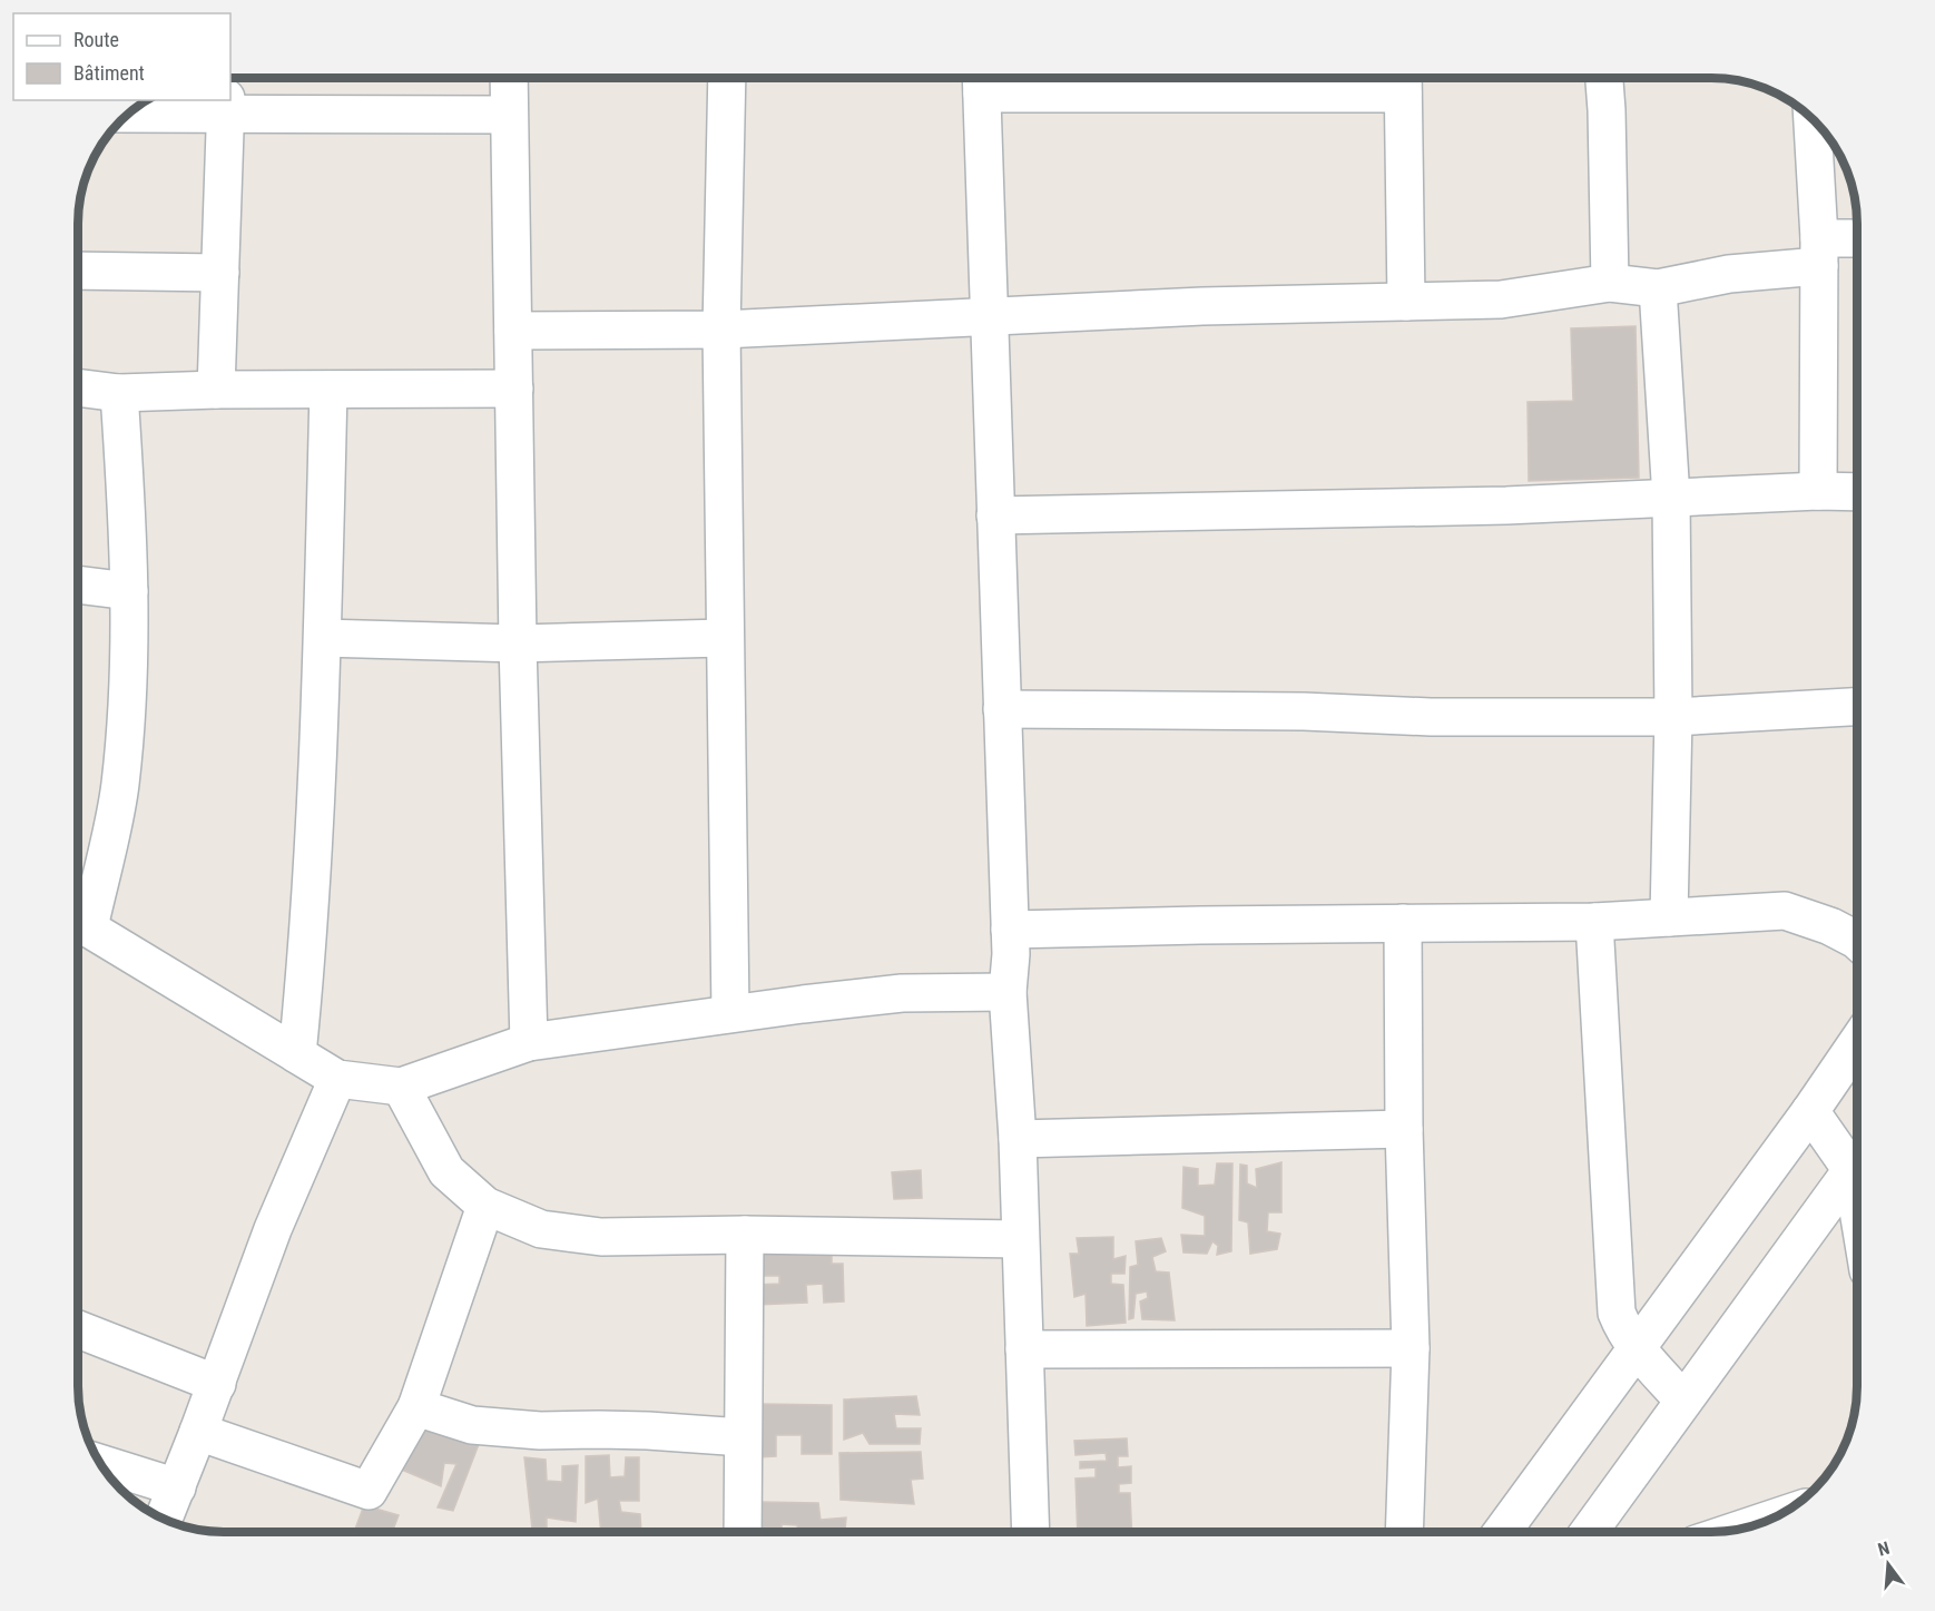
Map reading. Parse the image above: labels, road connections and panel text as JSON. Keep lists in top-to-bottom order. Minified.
{"legend":["Route","Bâtiment"],"north":"top"}
